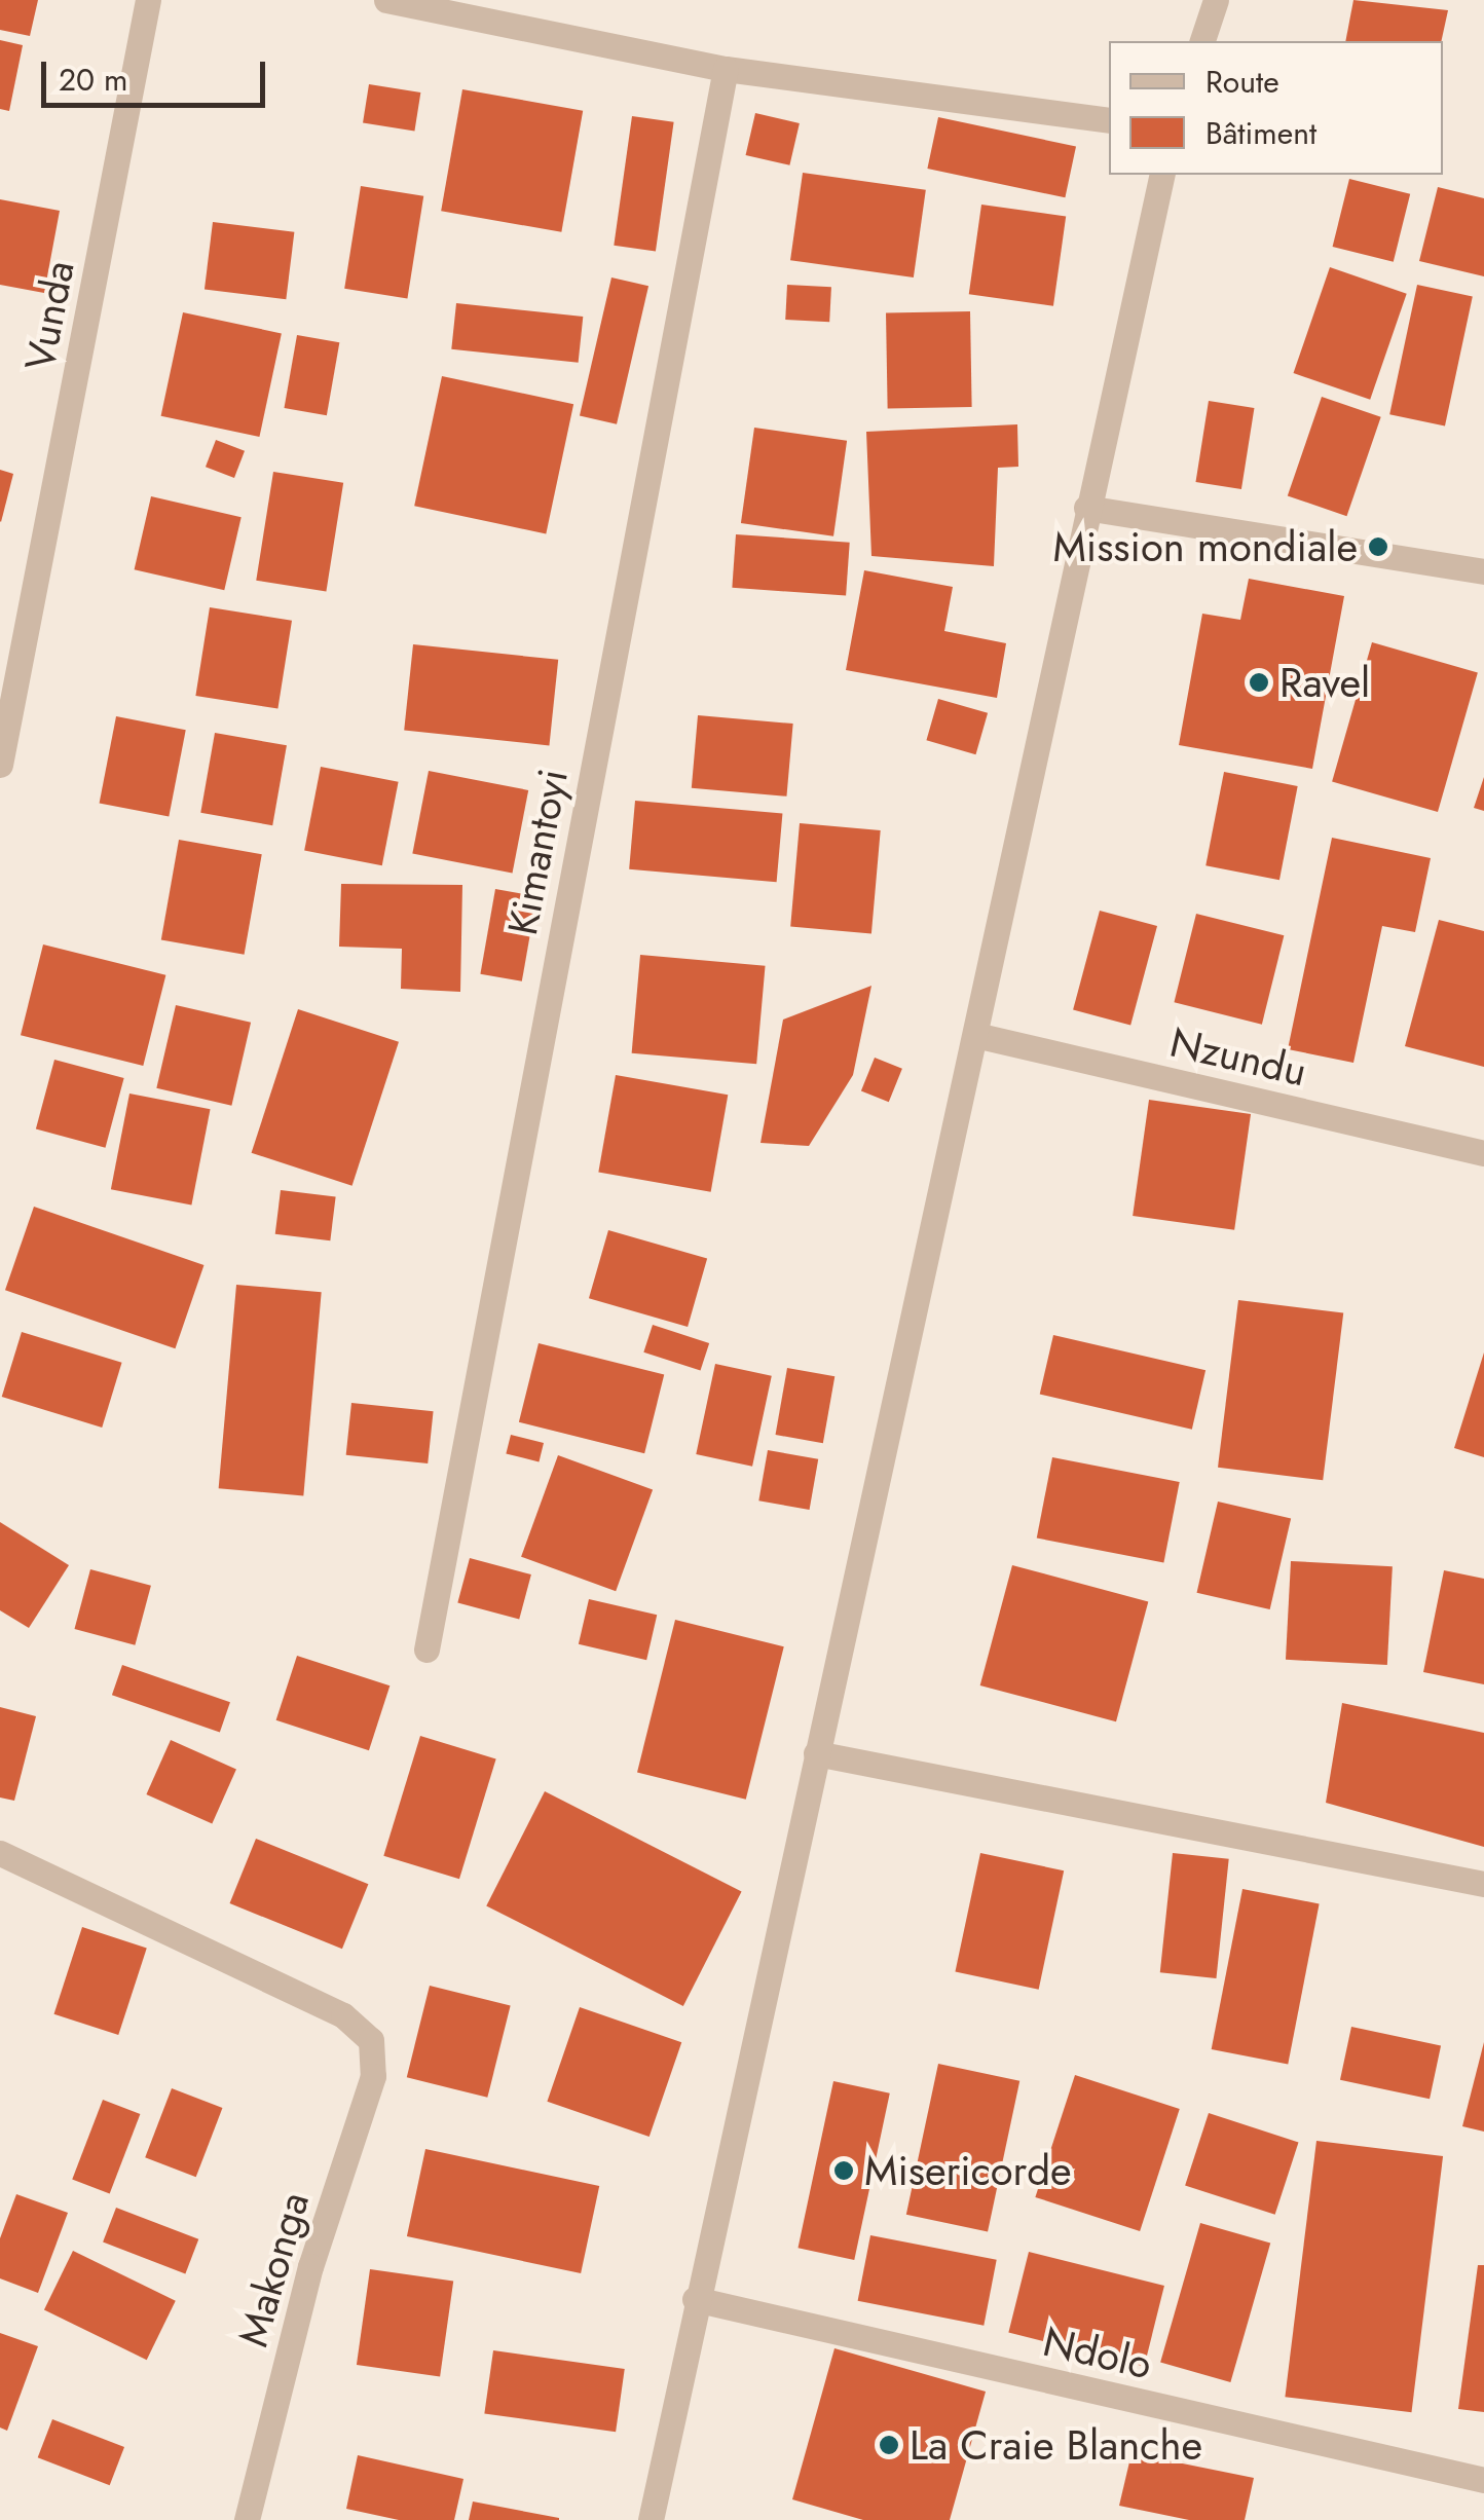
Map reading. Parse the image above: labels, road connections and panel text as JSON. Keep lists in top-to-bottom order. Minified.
{"streets":{"street":["Vunda","Kimantoyi","Nzundu","Makonga","Ndolo"]},"places":["Mission mondiale","Ravel","Misericorde","La Craie Blanche"],"legend":["Route","Bâtiment"],"scale_bar":"20 m"}
